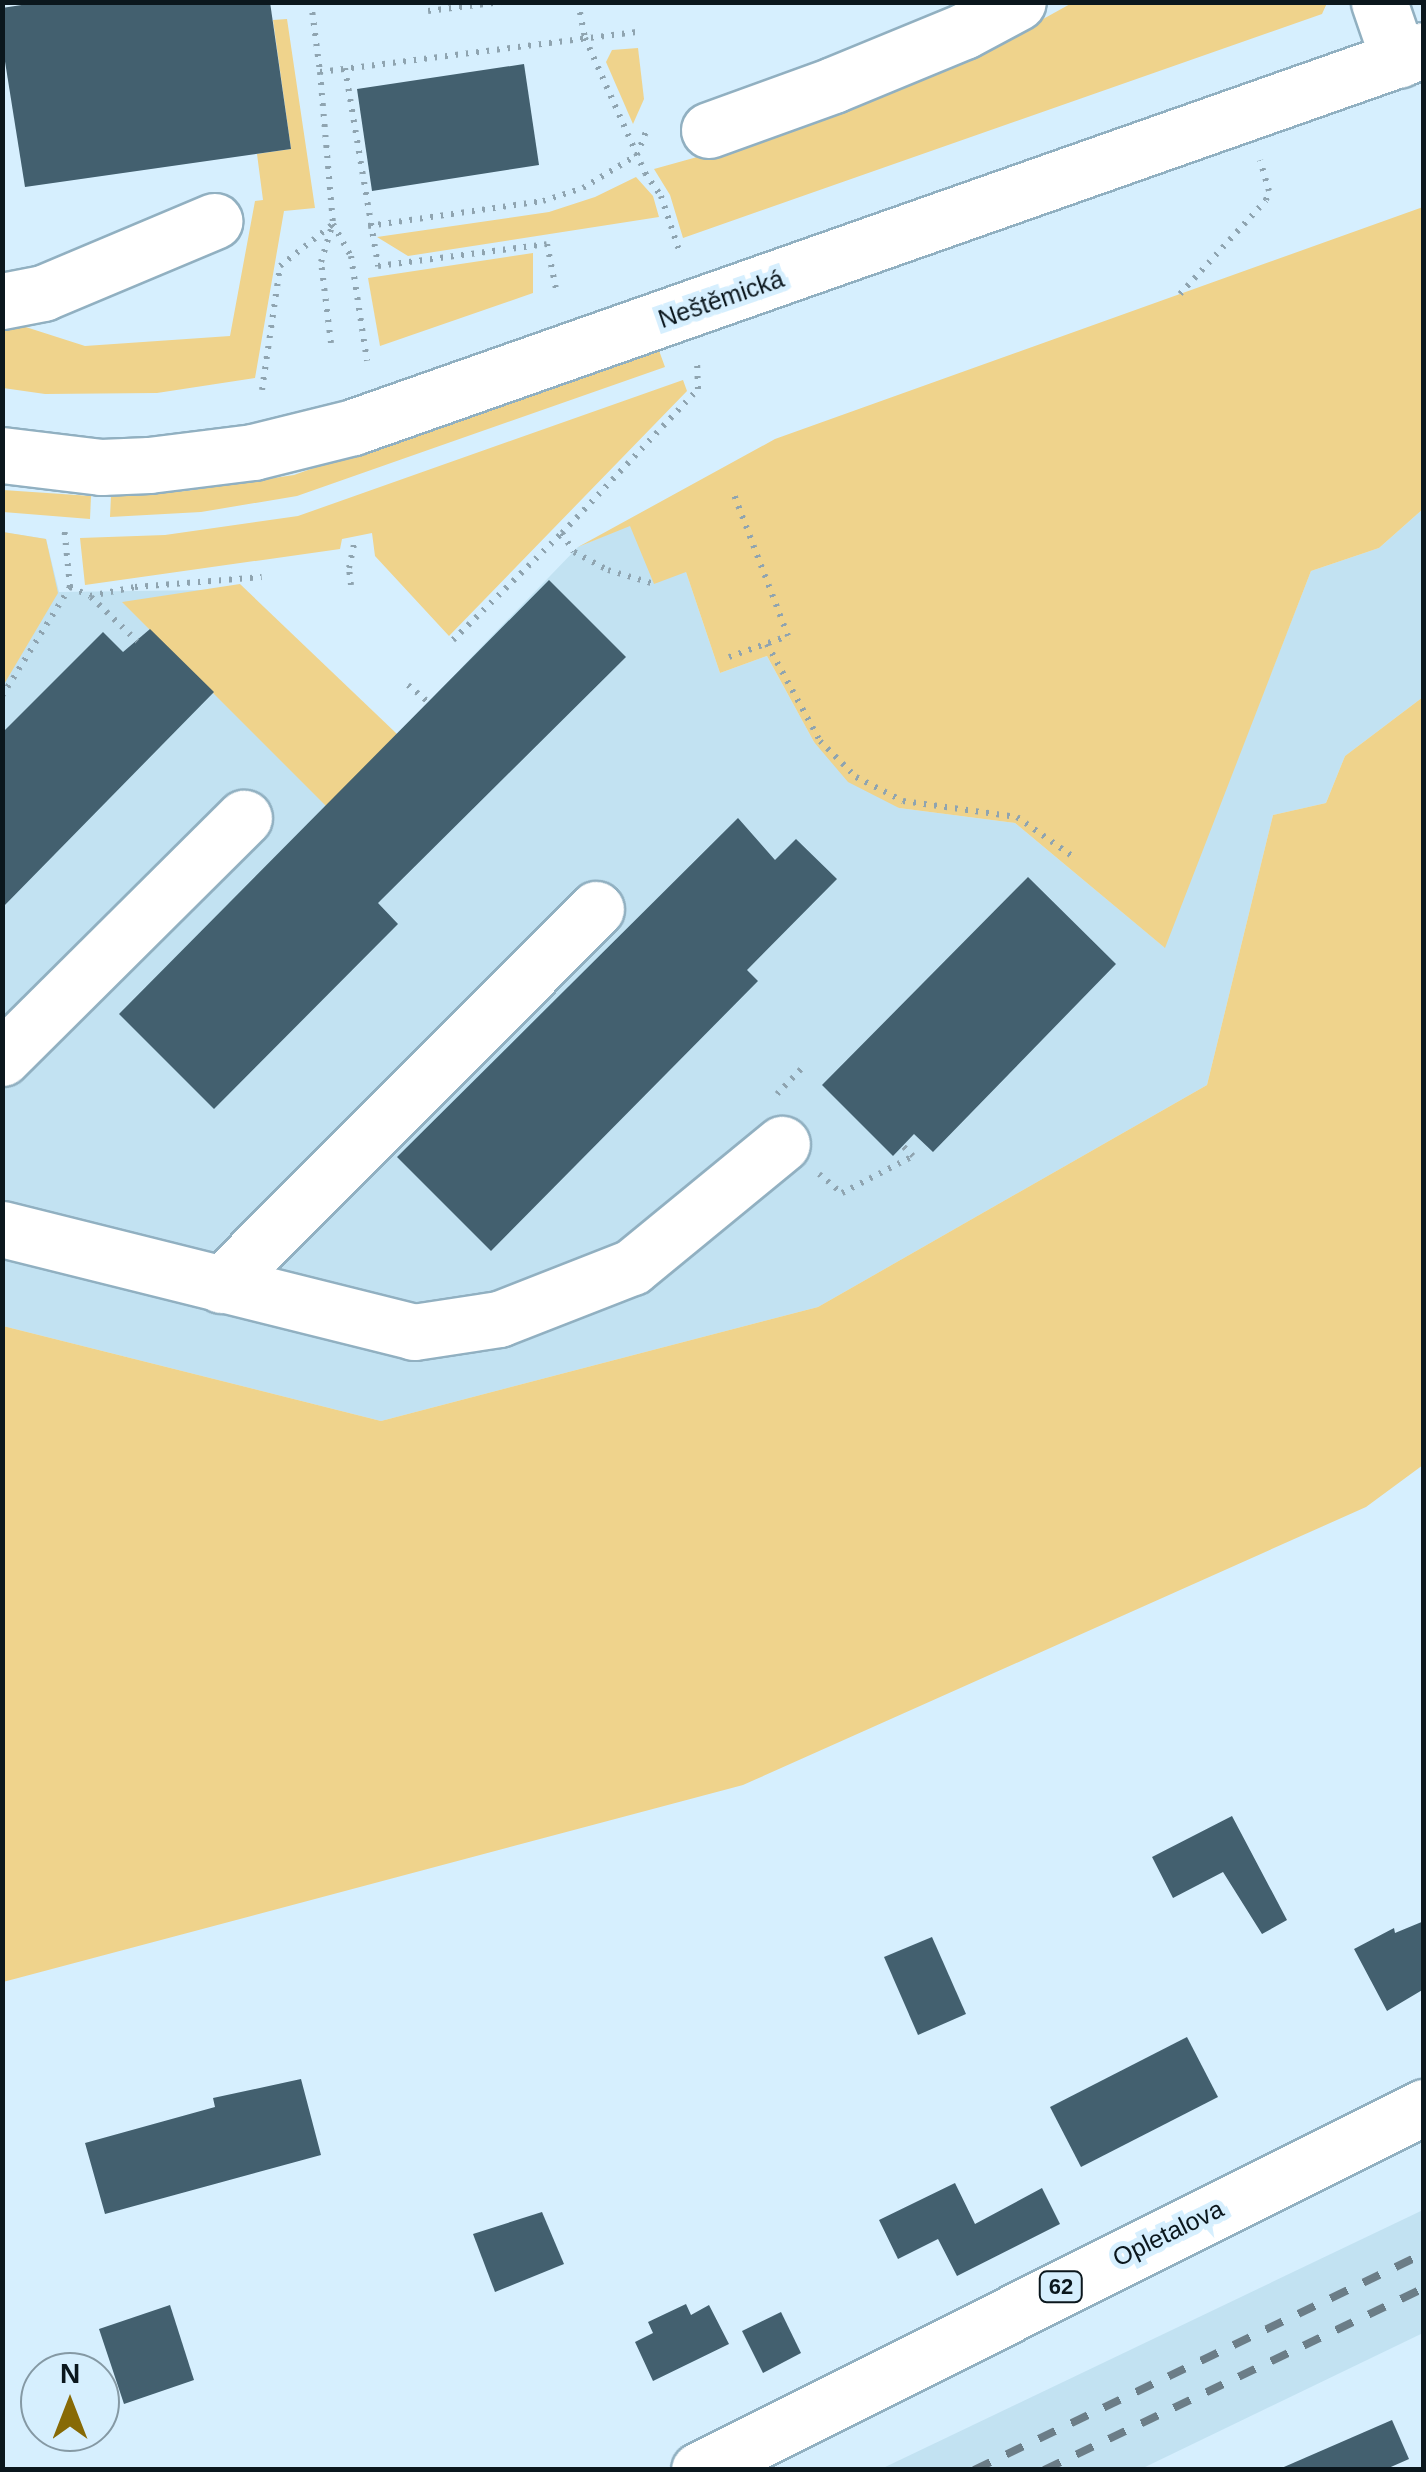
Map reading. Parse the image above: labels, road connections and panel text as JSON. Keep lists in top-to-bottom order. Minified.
{"streets":{"street":["Neštěmická","Opletalova","62"]},"north":"top"}
